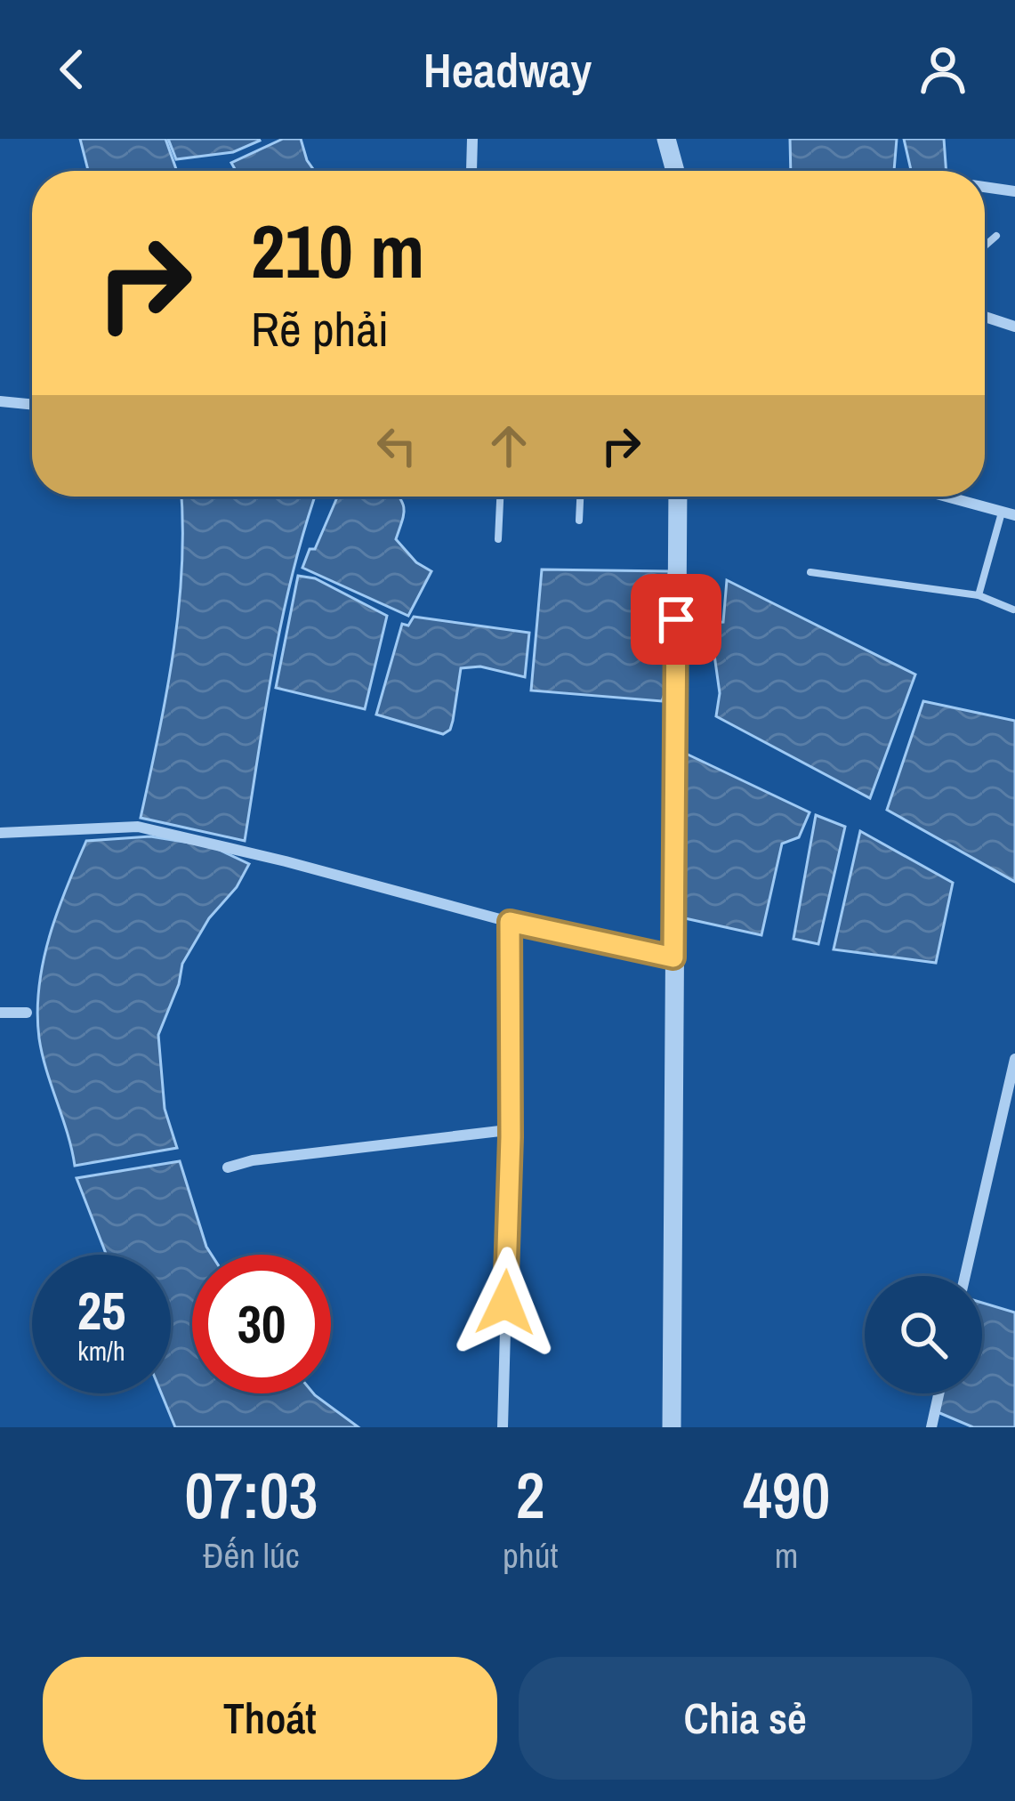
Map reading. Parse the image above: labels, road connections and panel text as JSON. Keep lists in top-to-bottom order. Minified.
{"page":{"header":"Headway","turn":["210 m","Rẽ phải"],"speed":"25 km/h","limit":"30","eta":["07:03","Đến lúc","2","phút","490","m"],"buttons":["Thoát","Chia sẻ"]}}
